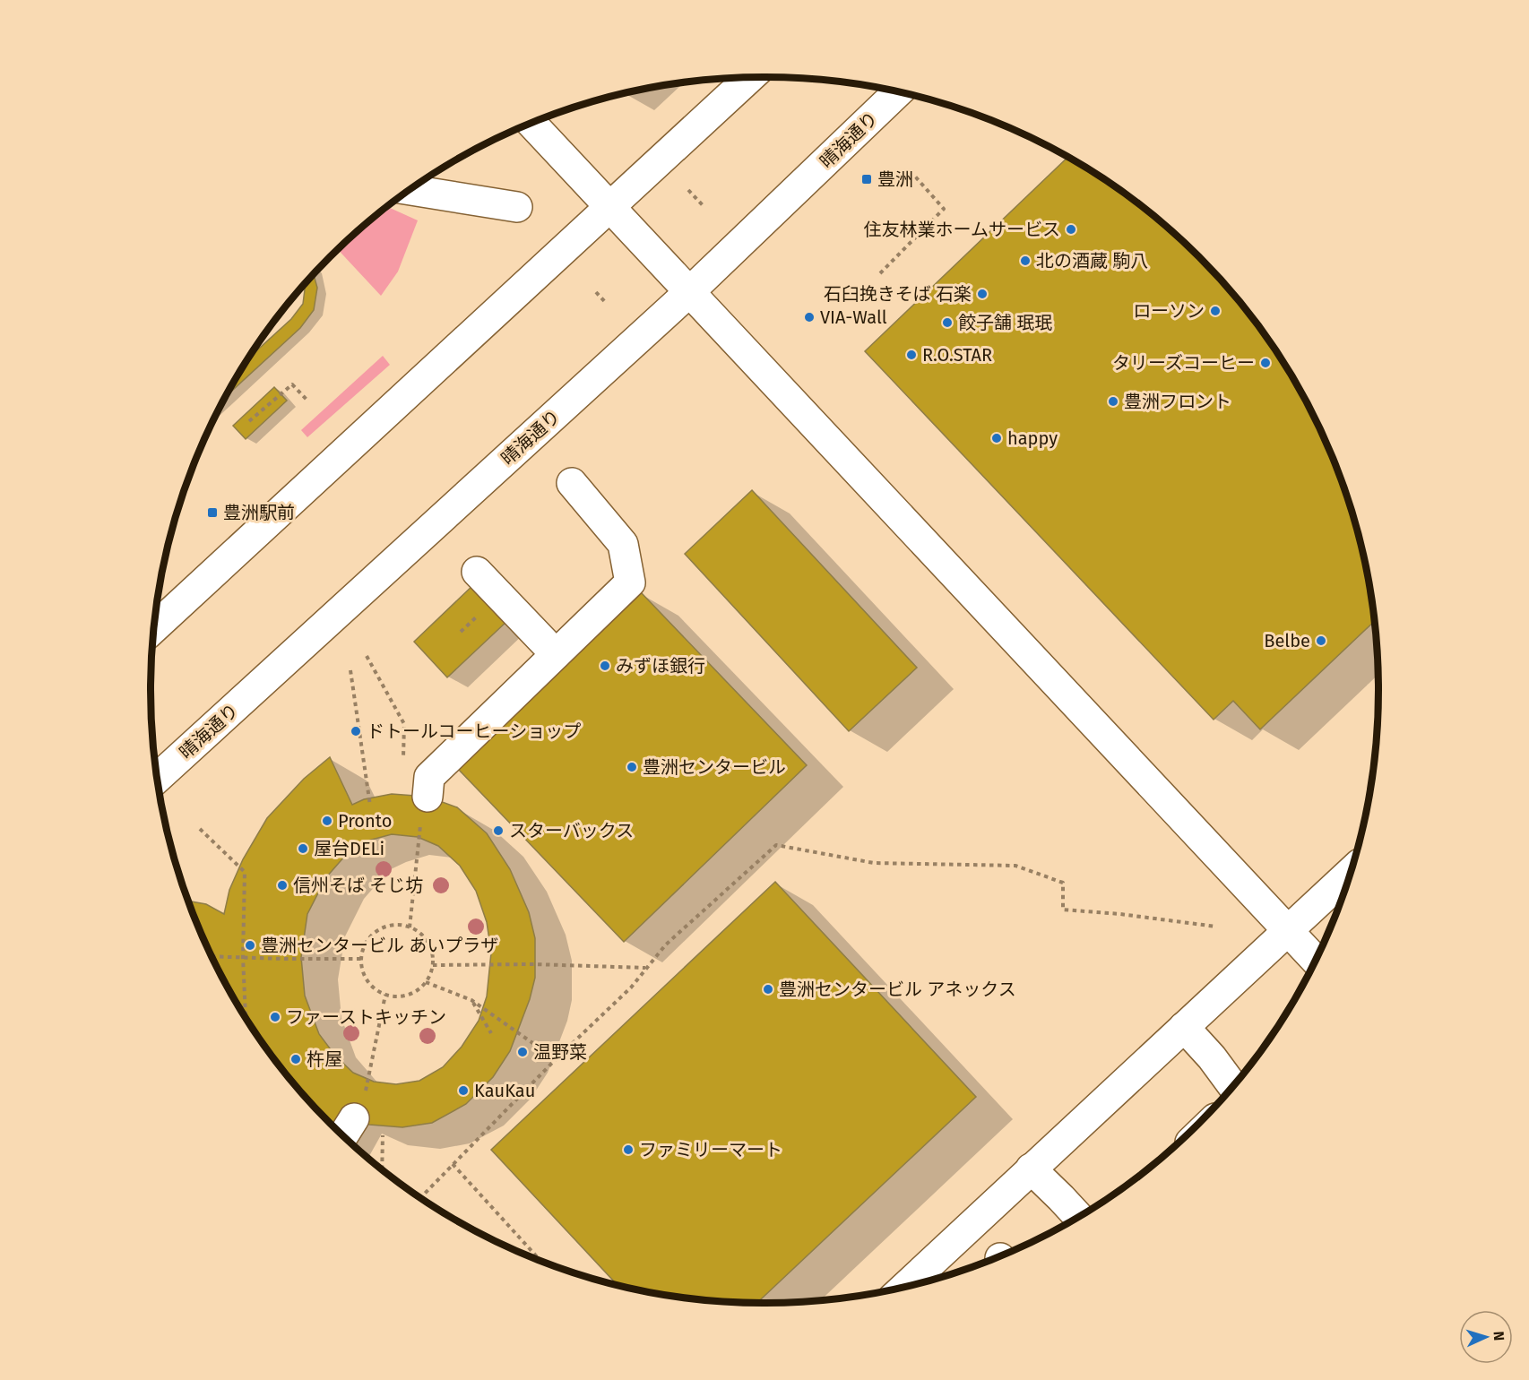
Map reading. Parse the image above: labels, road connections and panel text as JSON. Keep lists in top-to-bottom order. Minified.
{"streets":{"street":["晴海通り"]},"places":{"transit":["豊洲","豊洲駅前"],"other":["住友林業ホームサービス","北の酒蔵 駒八","石臼挽きそば 石楽","ローソン","VIA-Wall","餃子舗 珉珉","R.O.STAR","タリーズコーヒー","豊洲フロント","happy","Belbe","みずほ銀行","ドトールコーヒーショップ","豊洲センタービル","Pronto","スターバックス","屋台DELi","信州そば そじ坊","豊洲センタービル あいプラザ","豊洲センタービル アネックス","ファーストキッチン","温野菜","杵屋","KauKau","ファミリーマート"]},"north":"right"}
